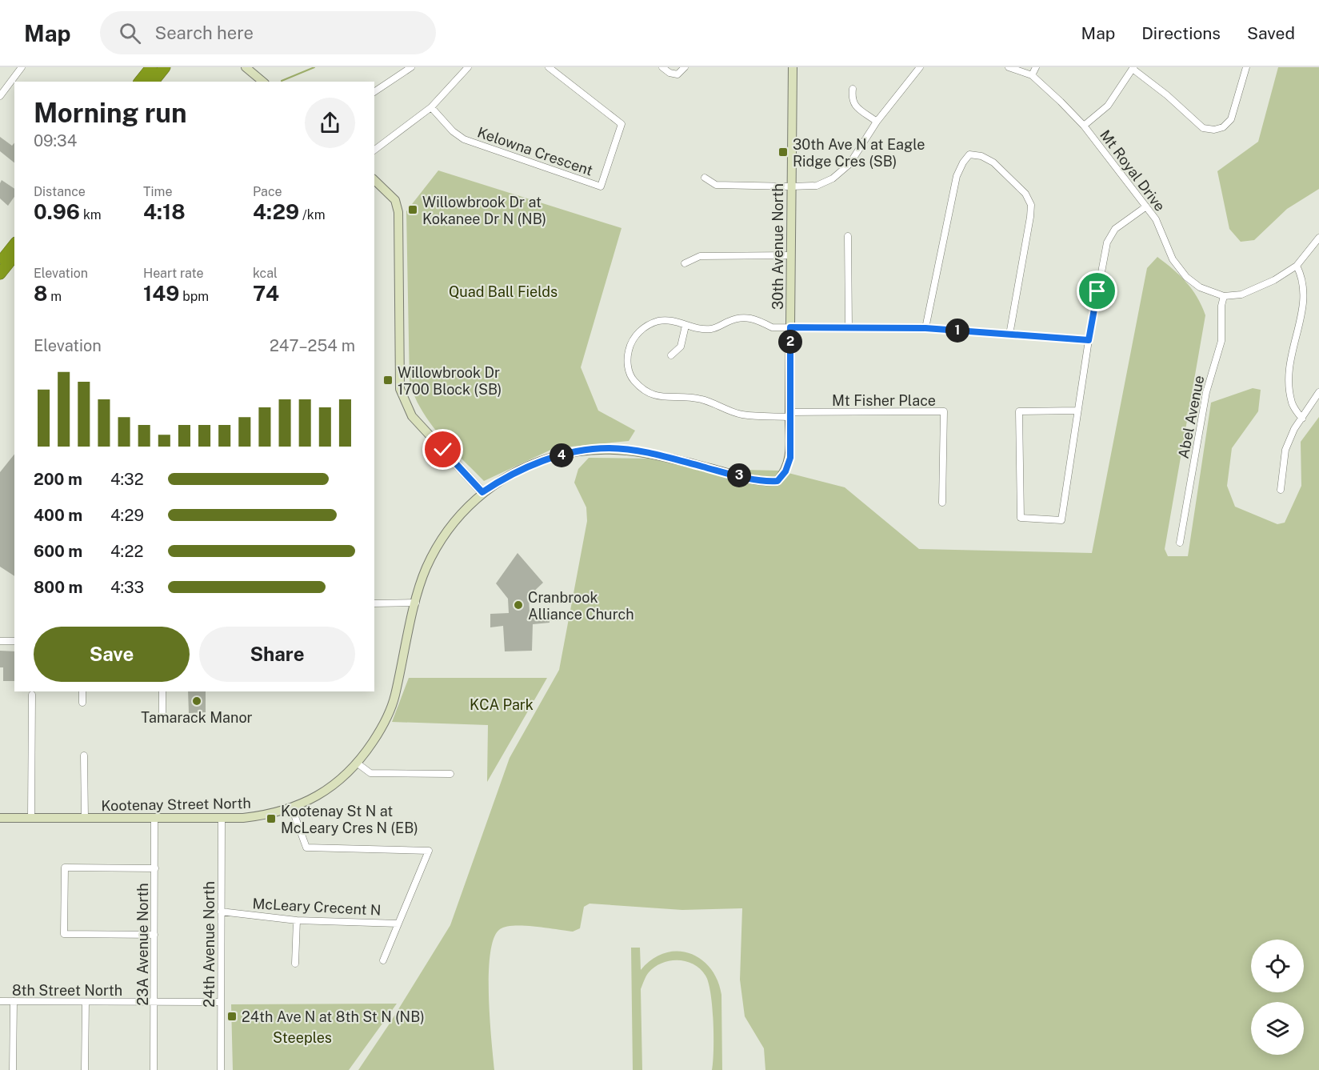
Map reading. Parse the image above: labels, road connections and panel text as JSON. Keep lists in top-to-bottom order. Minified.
{"streets":{"street":["Kelowna Crescent","Mt Royal Drive","30th Avenue North","Mt Fisher Place","Abel Avenue","Kootenay Street North","McLeary Crecent N","23A Avenue North","24th Avenue North","8th Street North"]},"crossings":[["Mt Royal Drive","Abel Avenue"],["30th Avenue North","Mt Fisher Place"],["30th Avenue North","Kootenay Street North"],["Kootenay Street North","McLeary Crecent N"],["Kootenay Street North","23A Avenue North"],["Kootenay Street North","24th Avenue North"],["McLeary Crecent N","24th Avenue North"],["23A Avenue North","8th Street North"],["24th Avenue North","8th Street North"]],"parks":["Quad Ball Fields","KCA Park","Steeples"],"places":{"transit":["30th Ave N at Eagle Ridge Cres (SB)","Willowbrook Dr at Kokanee Dr N (NB)","Willowbrook Dr 1700 Block (SB)","Kootenay St N at McLeary Cres N (EB)","24th Ave N at 8th St N (NB)"],"other":["Cranbrook Alliance Church","Tamarack Manor"]},"page":{"header":"Map","search":"Search here","nav":["Map","Directions","Saved"],"heading":["Morning run","09:34"],"stats":[["Distance","0.96 km"],["Time","4:18"],["Pace","4:29 /km"],["Elevation","8 m"],["Heart rate","149 bpm"],["kcal","74"]],"pins":["1","2","4","3"],"chart":["Elevation","247–254 m"],"list":[{"name":"200 m","note":"4:32"},{"name":"400 m","note":"4:29"},{"name":"600 m","note":"4:22"},{"name":"800 m","note":"4:33"}],"buttons":["Save","Share"]}}
